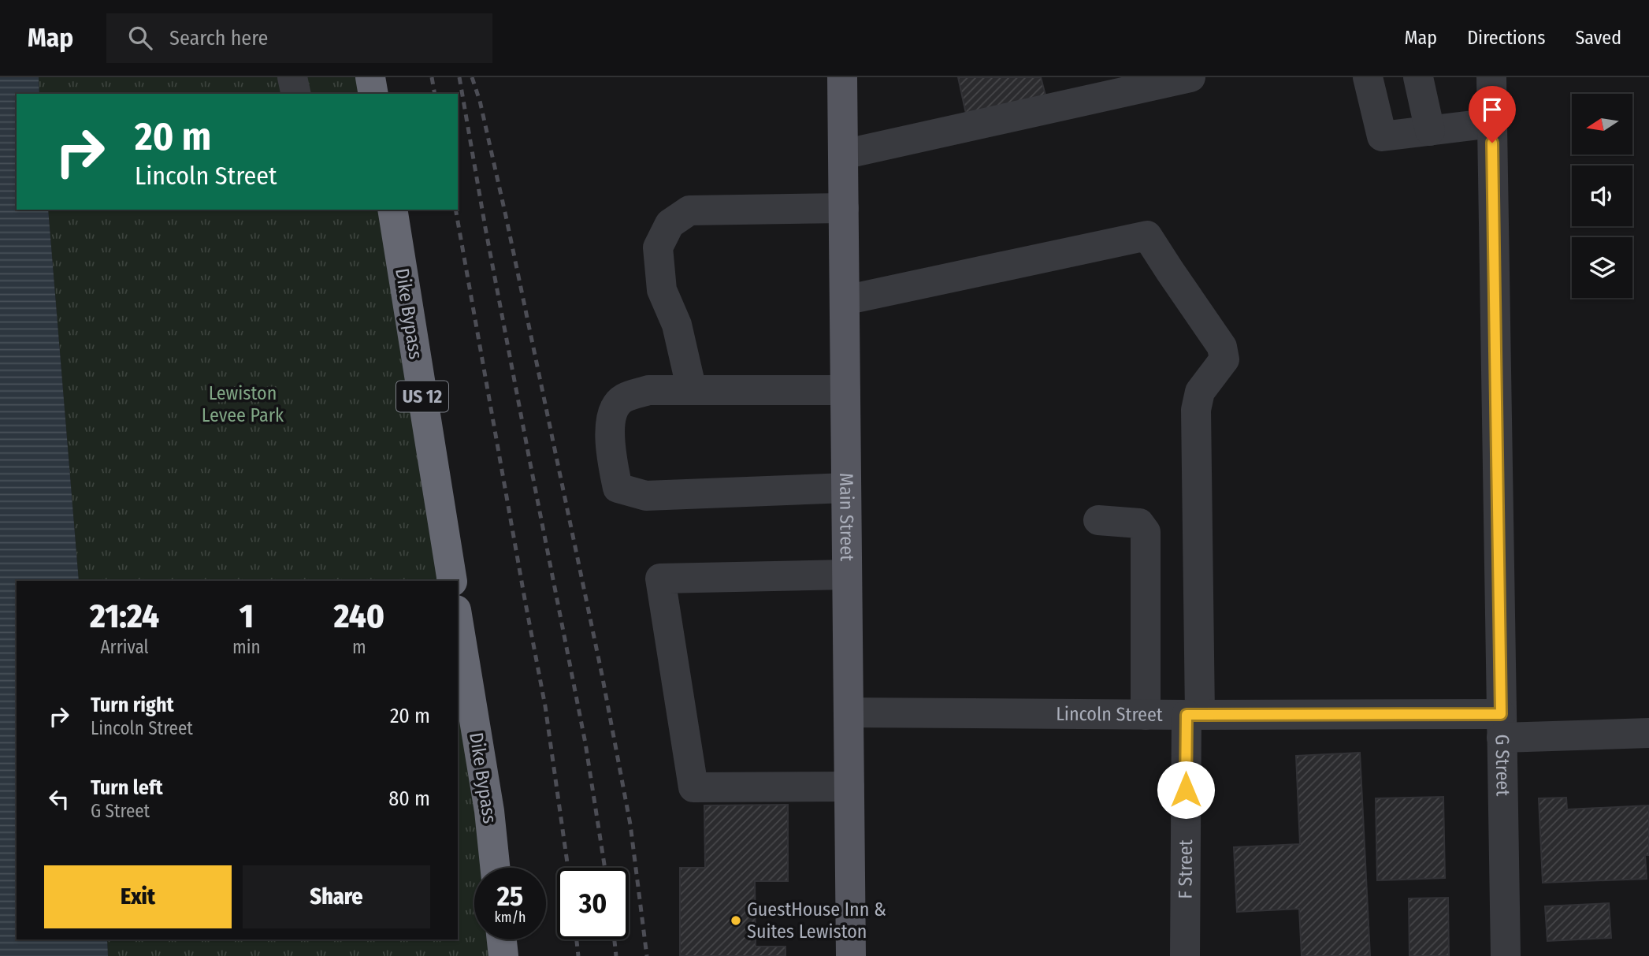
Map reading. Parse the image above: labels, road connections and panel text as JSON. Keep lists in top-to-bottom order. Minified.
{"streets":{"highway":["Dike Bypass","US 12"],"main road":["Main Street"],"street":["Lincoln Street","G Street","F Street"]},"crossings":[["Main Street","Lincoln Street"],["Main Street","F Street"],["Lincoln Street","G Street"],["Lincoln Street","F Street"]],"parks":["Lewiston Levee Park"],"places":["GuestHouse Inn & Suites Lewiston"],"north":"left","page":{"header":"Map","search":"Search here","nav":["Map","Directions","Saved"],"turn":["20 m","Lincoln Street"],"eta":["21:24","Arrival","1","min","240","m"],"list":[{"name":"Turn right","note":"Lincoln Street","value":"20 m"},{"name":"Turn left","note":"G Street","value":"80 m"}],"buttons":["Exit","Share"],"speed":"25 km/h","limit":"30"}}
